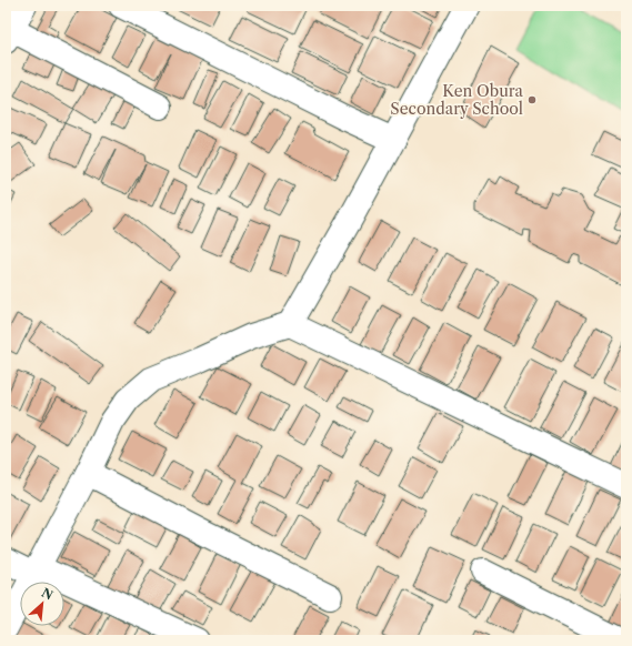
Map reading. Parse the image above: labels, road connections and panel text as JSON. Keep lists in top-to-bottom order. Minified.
{"places":["Ken Obura Secondary School"],"north":"top right"}
